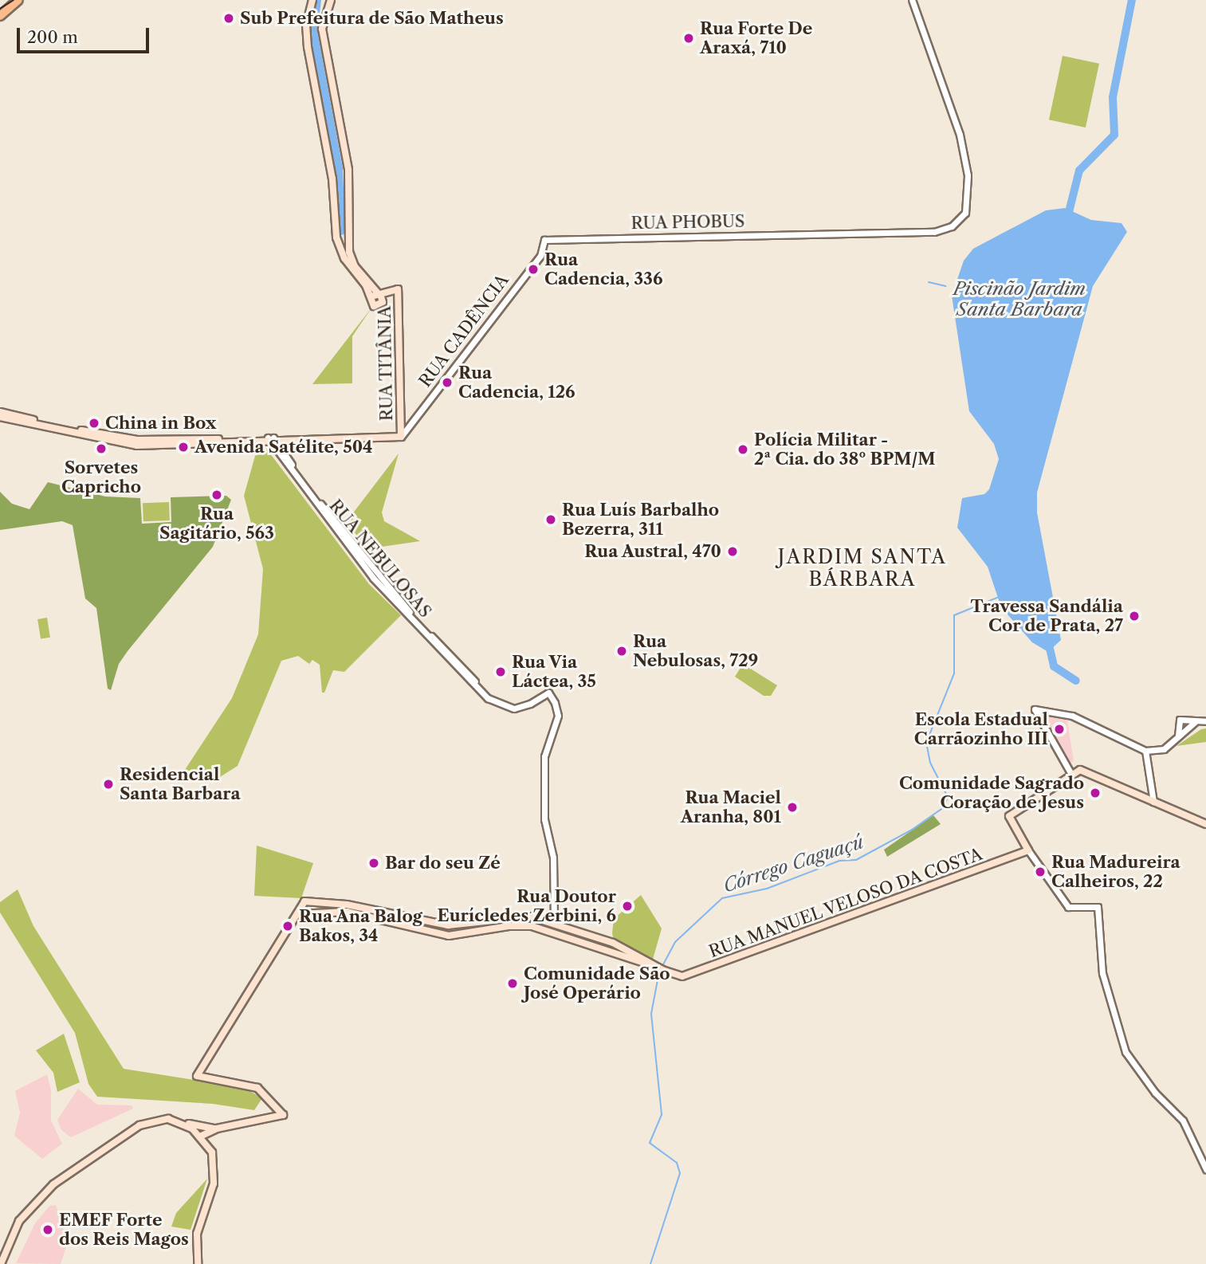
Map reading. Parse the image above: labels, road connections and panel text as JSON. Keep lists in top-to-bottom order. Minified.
{"streets":{"main road":["RUA TITÂNIA","RUA MANUEL VELOSO DA COSTA"],"street":["RUA PHOBUS","RUA CADÊNCIA","RUA NEBULOSAS"]},"crossings":[["RUA PHOBUS","RUA CADÊNCIA"],["RUA CADÊNCIA","RUA TITÂNIA"]],"districts":["JARDIM SANTA BÁRBARA"],"water":["Piscinão Jardim Santa Barbara","Córrego Caguaçú"],"places":["Sub Prefeitura de São Matheus","Rua Forte De Araxá, 710","Rua Cadencia, 336","Rua Cadencia, 126","China in Box","Avenida Satélite, 504","Sorvetes Capricho","Polícia Militar - 2ª Cia. do 38º BPM/M","Rua Sagitário, 563","Rua Luís Barbalho Bezerra, 311","Rua Austral, 470","Travessa Sandália Cor de Prata, 27","Rua Nebulosas, 729","Rua Via Láctea, 35","Escola Estadual Carrãozinho III","Residencial Santa Barbara","Comunidade Sagrado Coração de Jesus","Rua Maciel Aranha, 801","Bar do seu Zé","Rua Madureira Calheiros, 22","Rua Doutor Eurícledes Zerbini, 6","Rua Ana Balog Bakos, 34","Comunidade São José Operário","EMEF Forte dos Reis Magos"],"scale_bar":"200 m"}
